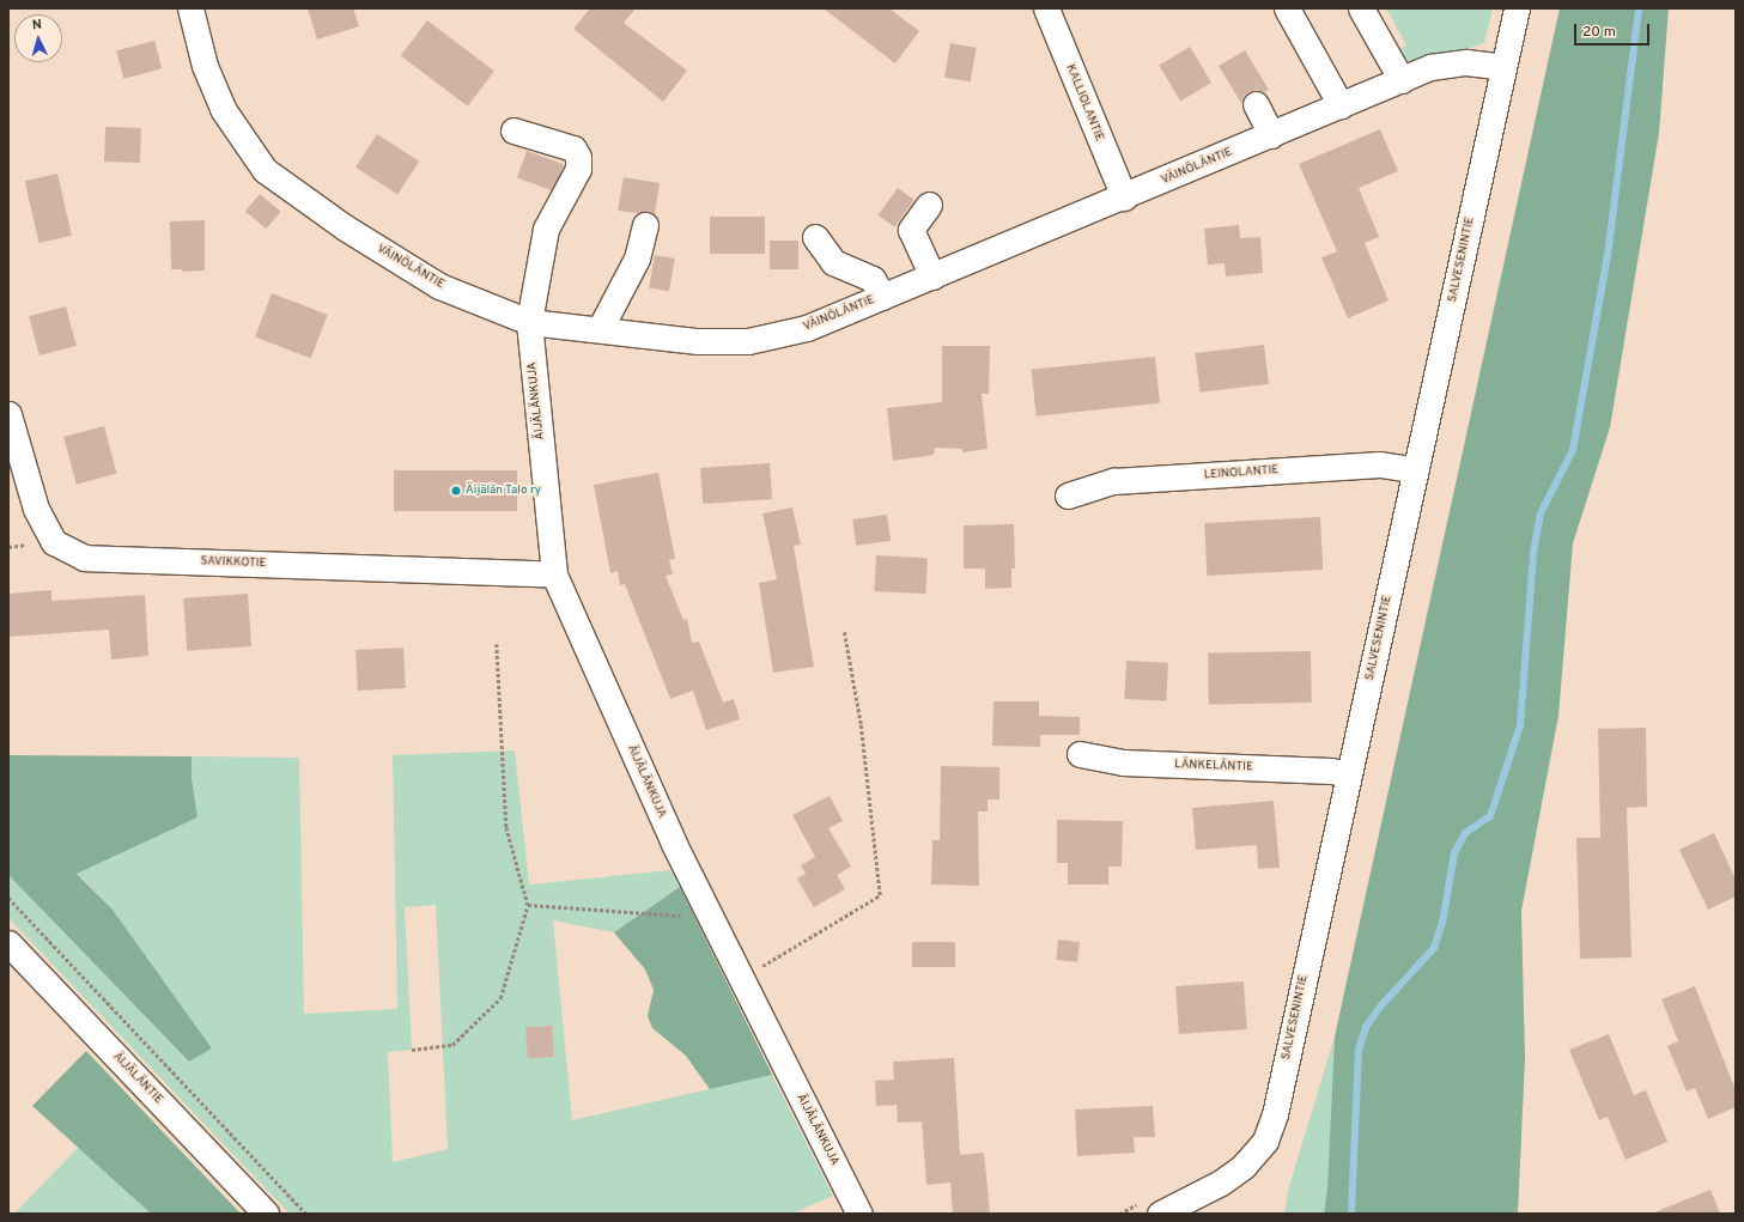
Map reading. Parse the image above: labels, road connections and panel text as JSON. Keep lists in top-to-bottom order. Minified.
{"streets":{"street":["KALLIOLANTIE","VÄINÖLÄNTIE","SALVESENINTIE","ÄIJÄLÄNKUJA","LEINOLANTIE","SAVIKKOTIE","LÄNKELÄNTIE","ÄIJÄLÄNTIE"]},"crossings":[["KALLIOLANTIE","VÄINÖLÄNTIE"],["VÄINÖLÄNTIE","SALVESENINTIE"],["VÄINÖLÄNTIE","ÄIJÄLÄNKUJA"],["SALVESENINTIE","LEINOLANTIE"],["SALVESENINTIE","LÄNKELÄNTIE"],["ÄIJÄLÄNKUJA","SAVIKKOTIE"]],"places":["Äijälän Talo ry"],"scale_bar":"20 m","north":"top"}
